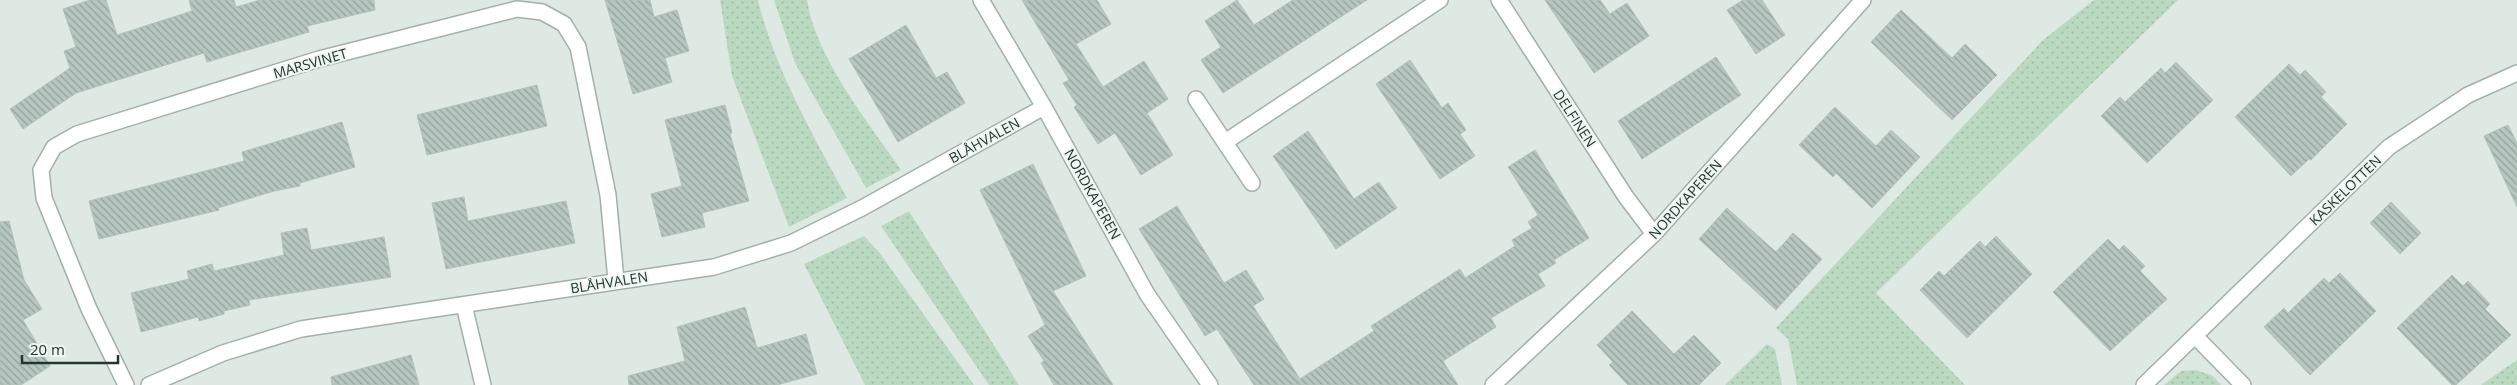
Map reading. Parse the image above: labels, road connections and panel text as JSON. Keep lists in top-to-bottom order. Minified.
{"streets":{"street":["MARSVINET","DELFINEN","BLÅHVALEN","KASKELOTTEN","NORDKAPEREN"]},"crossings":[["MARSVINET","BLÅHVALEN"],["DELFINEN","NORDKAPEREN"],["BLÅHVALEN","NORDKAPEREN"]],"scale_bar":"20 m"}
